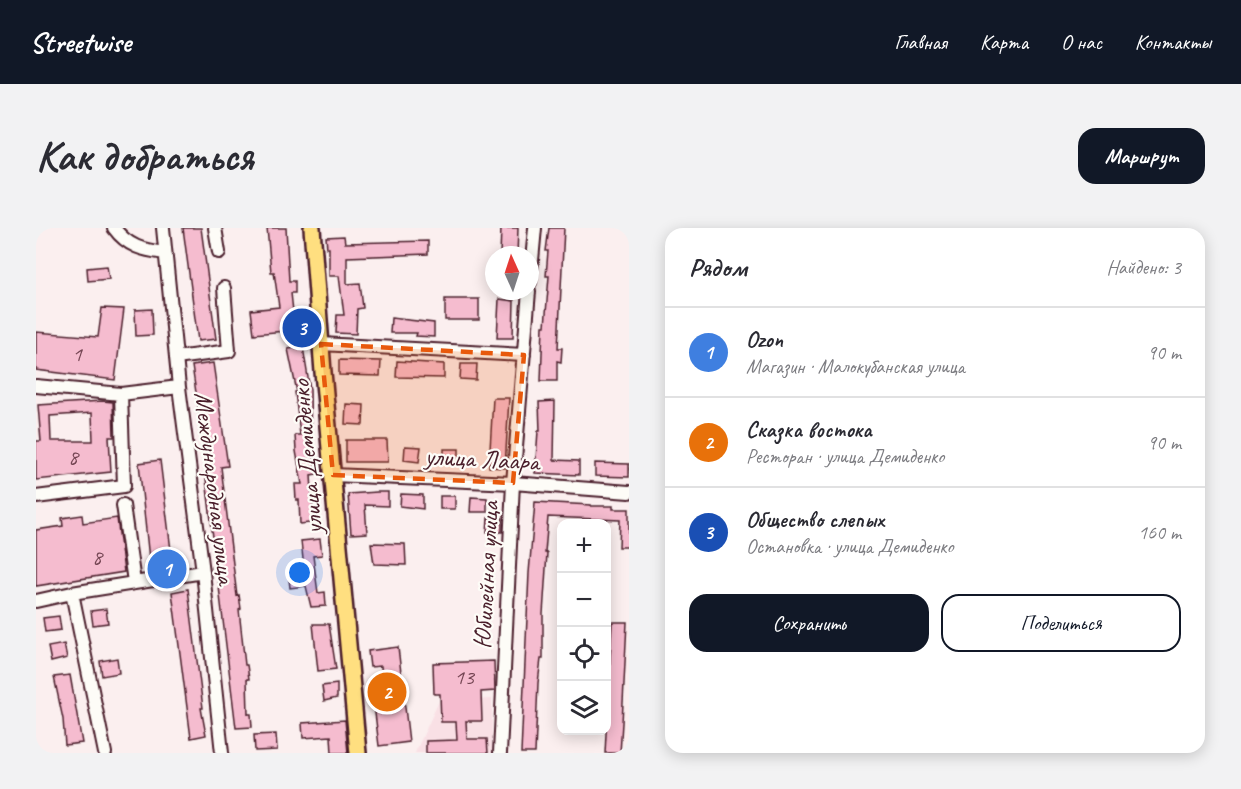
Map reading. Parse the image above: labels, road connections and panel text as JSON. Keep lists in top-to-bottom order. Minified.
{"streets":{"main road":["улица Демиденко"],"street":["улица Лаара","Международная улица","Юбилейная улица"]},"crossings":[["улица Демиденко","улица Лаара"],["улица Лаара","Юбилейная улица"]],"house_numbers":["1","8","8","13"],"north":"top","page":{"header":"Streetwise","nav":["Главная","Карта","О нас","Контакты"],"buttons":["Маршрут",["Сохранить","Поделиться"]],"title":"Как добраться","heading":["Рядом","Найдено: 3"],"pins":["3","1","2"],"list":[{"mark":"1","name":"Ozon","note":"Магазин · Малокубанская улица","value":"90 m"},{"mark":"2","name":"Сказка востока","note":"Ресторан · улица Демиденко","value":"90 m"},{"mark":"3","name":"Общество слепых","note":"Остановка · улица Демиденко","value":"160 m"}],"map_buttons":["+","−"]}}
